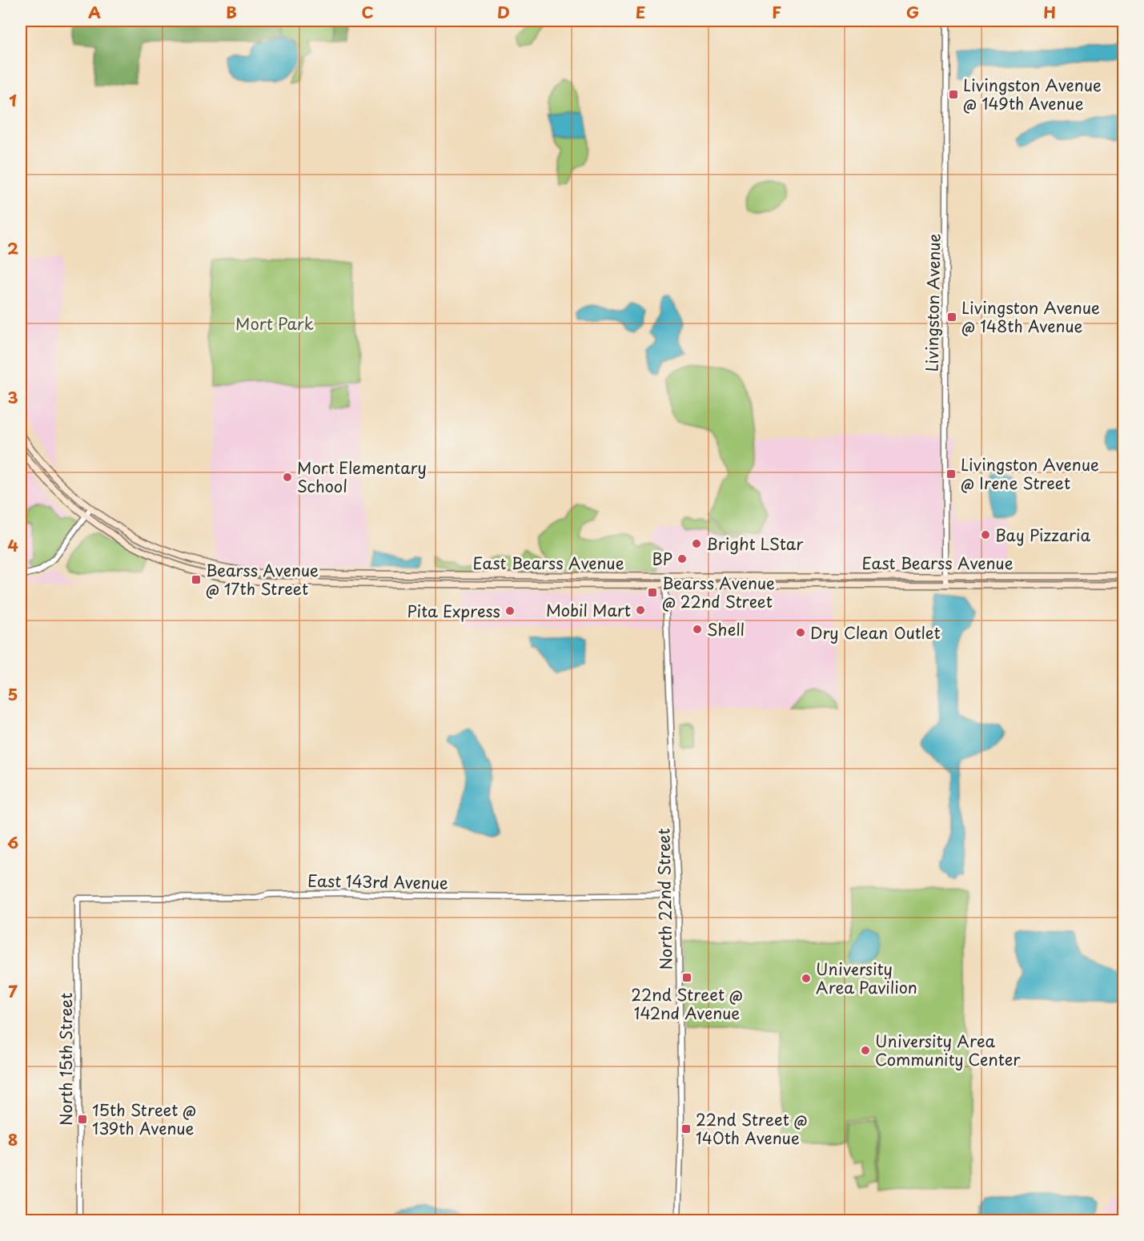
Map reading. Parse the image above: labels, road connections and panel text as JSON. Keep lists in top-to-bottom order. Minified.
{"streets":{"main road":["East Bearss Avenue"],"street":["Livingston Avenue","East 143rd Avenue","North 22nd Street","North 15th Street"]},"crossings":[["Livingston Avenue","East Bearss Avenue"],["East Bearss Avenue","North 22nd Street"],["East 143rd Avenue","North 22nd Street"],["East 143rd Avenue","North 15th Street"]],"parks":["Mort Park"],"places":{"transit":["Livingston Avenue @ 149th Avenue","Livingston Avenue @ 148th Avenue","Livingston Avenue @ Irene Street","Bearss Avenue @ 17th Street","Bearss Avenue @ 22nd Street","22nd Street @ 142nd Avenue","15th Street @ 139th Avenue","22nd Street @ 140th Avenue"],"other":["Mort Elementary School","Bay Pizzaria","Bright LStar","BP","Mobil Mart","Pita Express","Shell","Dry Clean Outlet","University Area Pavilion","University Area Community Center"]},"grid":{"columns":["A","B","C","D","E","F","G","H"],"rows":["1","2","3","4","5","6","7","8"]}}
